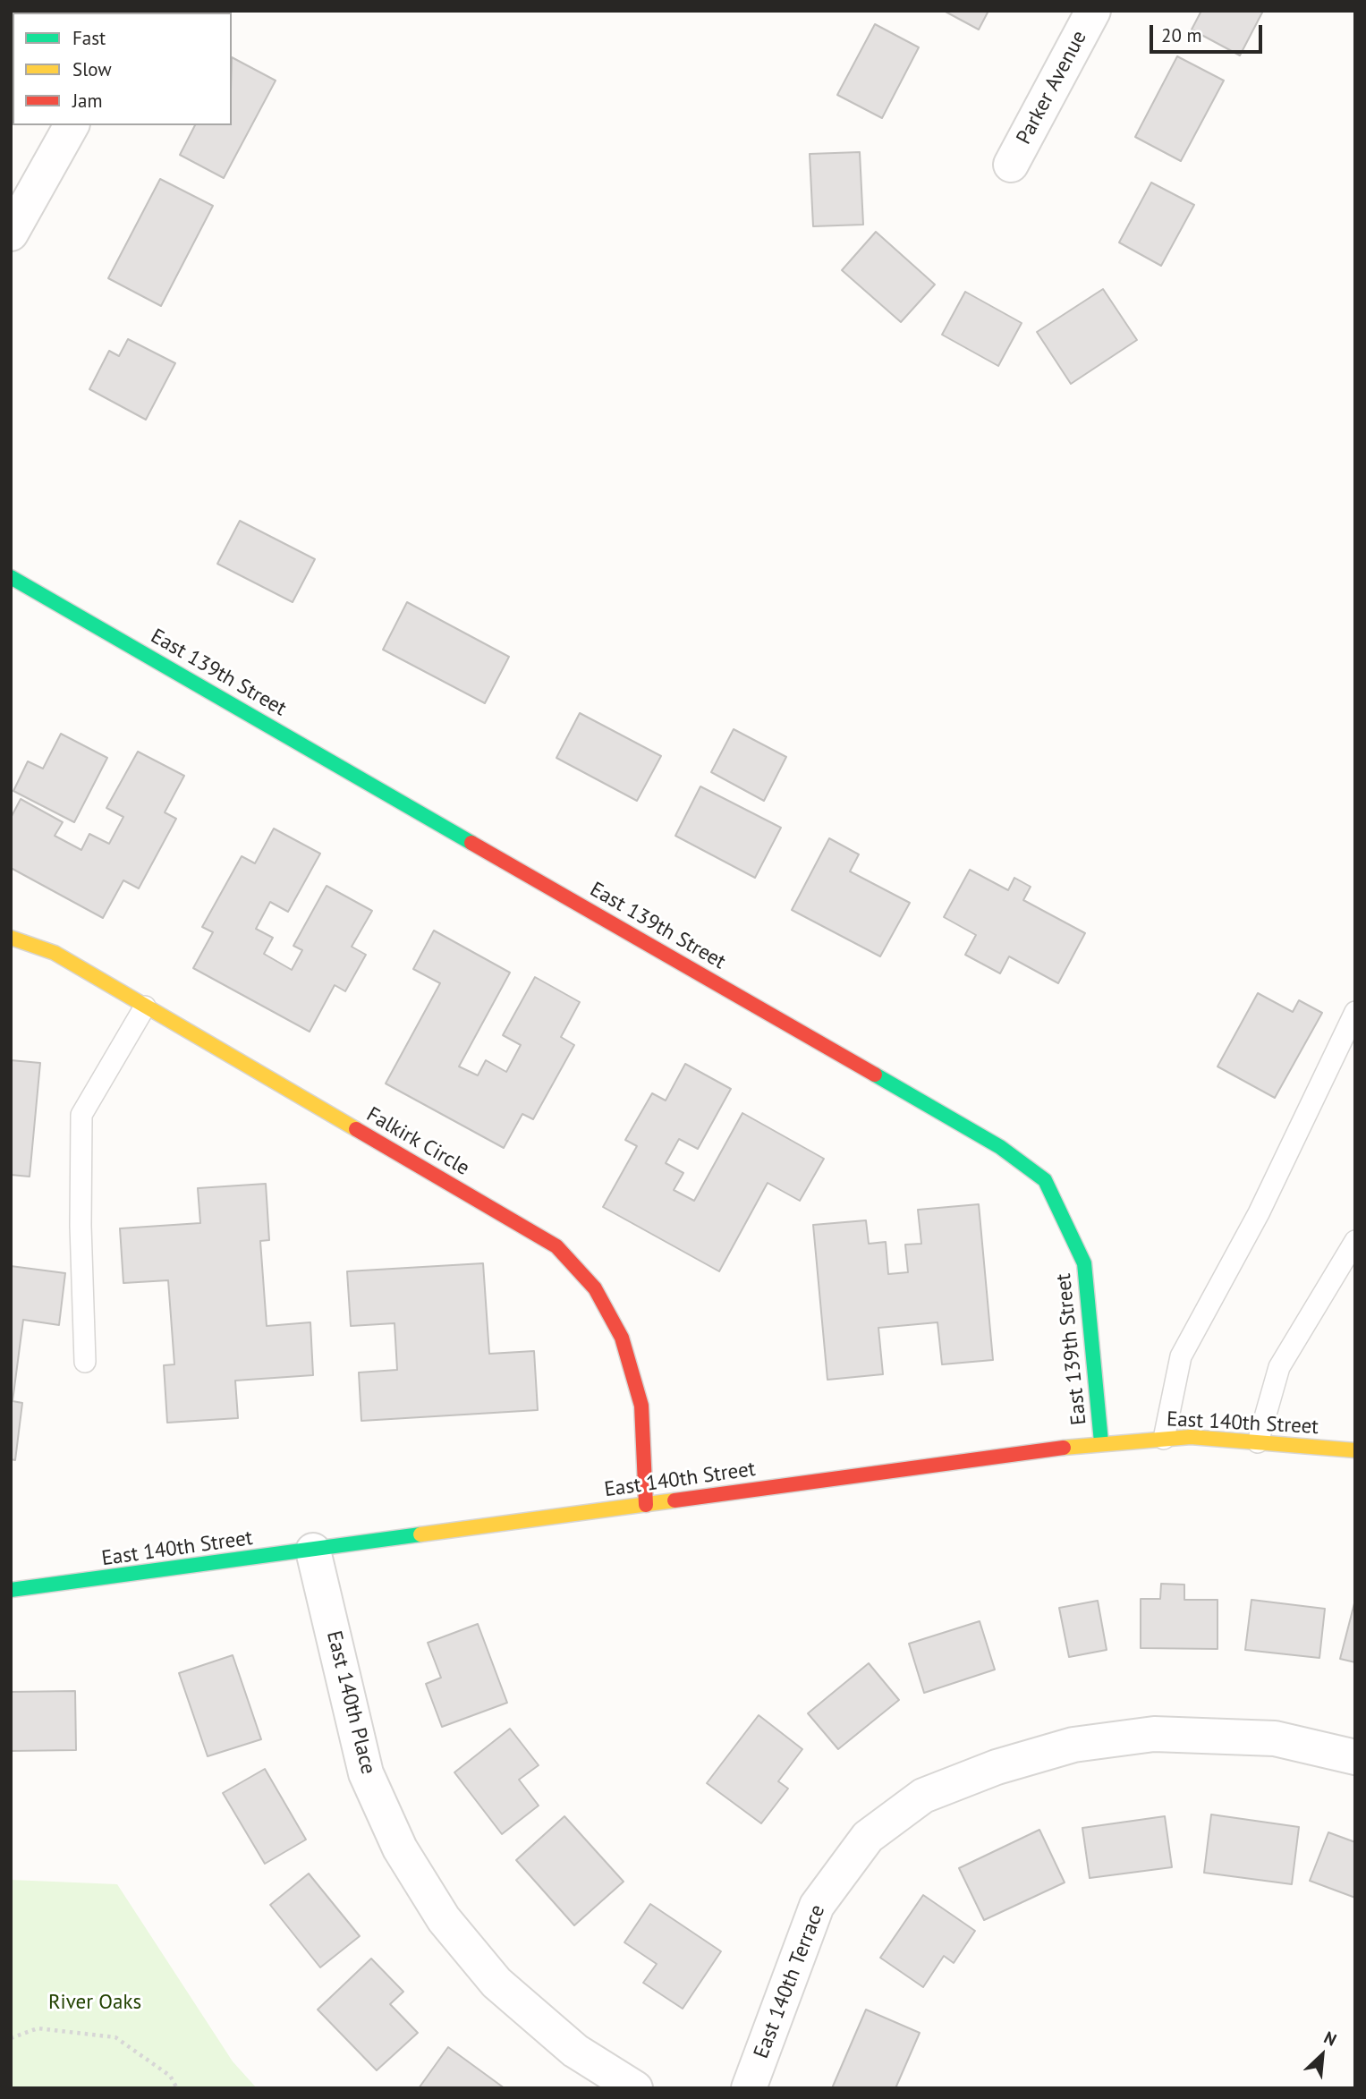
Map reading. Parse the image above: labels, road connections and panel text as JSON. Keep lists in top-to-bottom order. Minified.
{"streets":{"street":["Parker Avenue","East 139th Street","Falkirk Circle","East 140th Street","East 140th Place","East 140th Terrace"]},"crossings":[["East 139th Street","East 140th Street"],["Falkirk Circle","East 140th Street"],["East 140th Street","East 140th Place"]],"parks":["River Oaks"],"legend":["Fast","Slow","Jam"],"scale_bar":"20 m","north":"top right"}
